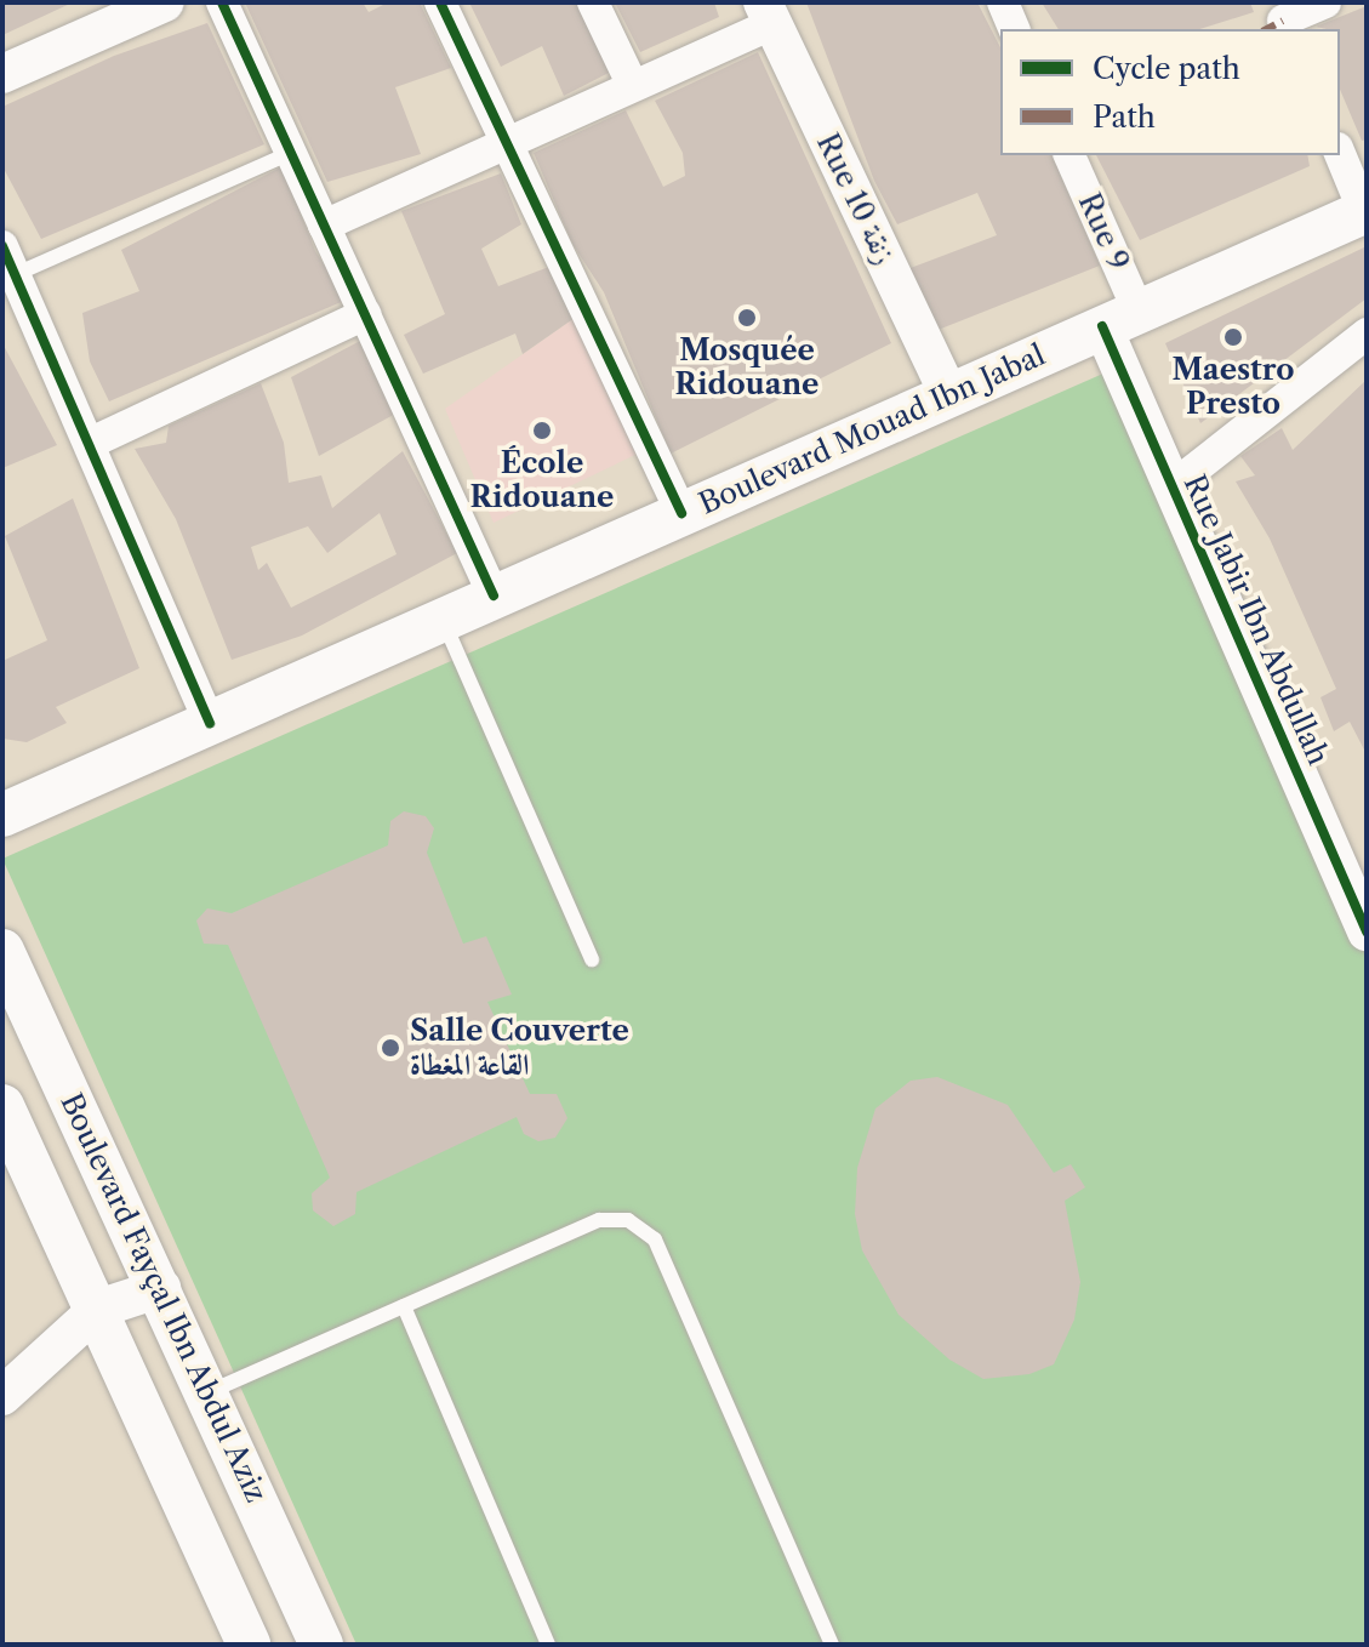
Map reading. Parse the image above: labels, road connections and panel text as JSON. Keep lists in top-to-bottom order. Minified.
{"streets":{"main road":["Boulevard Mouad Ibn Jabal","Boulevard Fayçal Ibn Abdul Aziz"],"street":["Rue 10 زنقة","Rue 9","Rue Jabir Ibn Abdullah"]},"crossings":[["Rue 10 زنقة","Boulevard Mouad Ibn Jabal"],["Rue 9","Boulevard Mouad Ibn Jabal"],["Rue 9","Rue Jabir Ibn Abdullah"],["Boulevard Mouad Ibn Jabal","Rue Jabir Ibn Abdullah"]],"places":["Mosquée Ridouane","Maestro Presto","École Ridouane","Salle Couverte القاعة المغطاة"],"legend":["Cycle path","Path"]}
